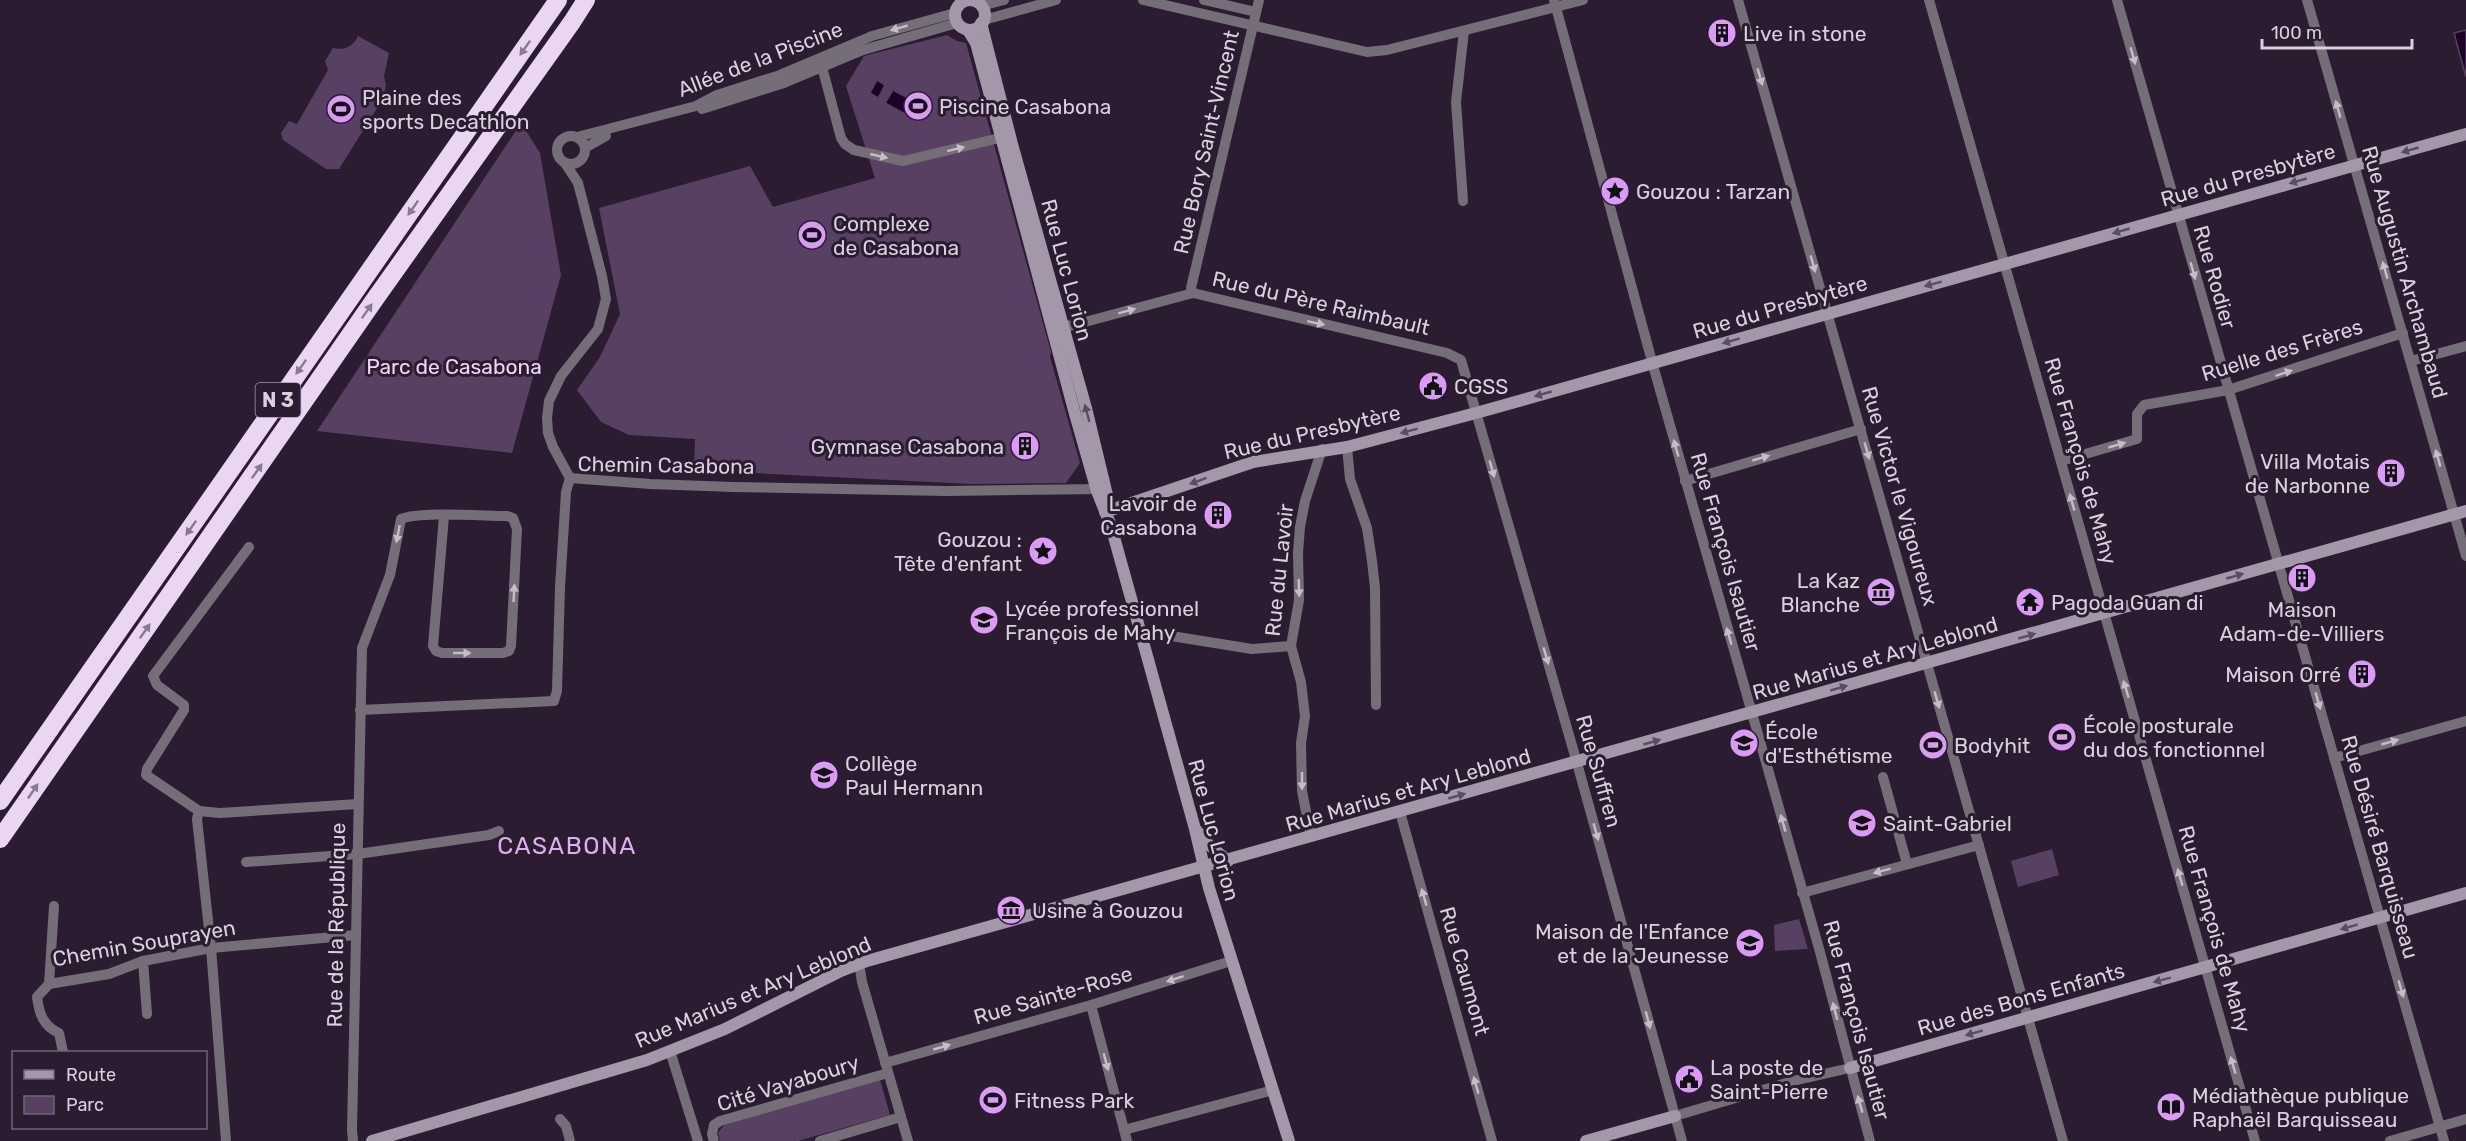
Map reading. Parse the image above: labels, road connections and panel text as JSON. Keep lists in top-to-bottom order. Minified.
{"streets":{"highway":["N 3"],"street":["Allée de la Piscine","Rue Bory Saint-Vincent","Rue du Presbytère","Rue Luc Lorion","Rue Augustin Archambaud","Rue Rodier","Rue du Père Raimbault","Ruelle des Frères","Rue François de Mahy","Chemin Casabona","Rue Victor le Vigoureux","Rue François Isautier","Rue du Lavoir","Rue Marius et Ary Leblond","Rue Suffren","Rue Désiré Barquisseau","Rue de la République","Chemin Souprayen","Rue Caumont","Rue Sainte-Rose","Rue des Bons Enfants","Cité Vayaboury"]},"crossings":[["Allée de la Piscine","Rue Luc Lorion"],["Rue Bory Saint-Vincent","Rue du Père Raimbault"],["Rue du Presbytère","Rue Luc Lorion"],["Rue du Presbytère","Rue Augustin Archambaud"],["Rue du Presbytère","Rue Rodier"],["Rue du Presbytère","Rue du Père Raimbault"],["Rue du Presbytère","Rue François de Mahy"],["Rue du Presbytère","Rue Victor le Vigoureux"],["Rue du Presbytère","Rue François Isautier"],["Rue du Presbytère","Rue du Lavoir"],["Rue du Presbytère","Rue Suffren"],["Rue Luc Lorion","Rue du Père Raimbault"],["Rue Luc Lorion","Chemin Casabona"],["Rue Luc Lorion","Rue Marius et Ary Leblond"],["Rue Luc Lorion","Rue Sainte-Rose"],["Rue Augustin Archambaud","Ruelle des Frères"],["Rue Augustin Archambaud","Rue Marius et Ary Leblond"],["Rue Rodier","Ruelle des Frères"],["Rue Rodier","Rue Marius et Ary Leblond"],["Rue Rodier","Rue Désiré Barquisseau"],["Rue du Père Raimbault","Rue Suffren"],["Ruelle des Frères","Rue François de Mahy"],["Rue François de Mahy","Rue Marius et Ary Leblond"],["Rue François de Mahy","Rue des Bons Enfants"],["Chemin Casabona","Rue de la République"],["Rue Victor le Vigoureux","Rue Marius et Ary Leblond"],["Rue Victor le Vigoureux","Rue des Bons Enfants"],["Rue François Isautier","Rue Marius et Ary Leblond"],["Rue François Isautier","Rue des Bons Enfants"],["Rue du Lavoir","Rue Marius et Ary Leblond"],["Rue Marius et Ary Leblond","Rue Suffren"],["Rue Marius et Ary Leblond","Rue Désiré Barquisseau"],["Rue Marius et Ary Leblond","Rue Caumont"],["Rue Suffren","Rue des Bons Enfants"],["Rue Désiré Barquisseau","Rue des Bons Enfants"],["Rue de la République","Chemin Souprayen"],["Rue Sainte-Rose","Cité Vayaboury"]],"one_way":["Rue du Presbytère","Rue Augustin Archambaud","Rue Rodier","Rue du Père Raimbault","Ruelle des Frères","Rue François de Mahy","Rue Victor le Vigoureux","Rue François Isautier","Rue Marius et Ary Leblond","Rue Suffren","Rue Désiré Barquisseau","Rue Caumont","Rue des Bons Enfants"],"districts":["CASABONA"],"parks":["Parc de Casabona"],"places":{"building":["Live in stone","Gymnase Casabona","Villa Motais de Narbonne","Lavoir de Casabona","Maison Adam-de-Villiers","Maison Orré"],"sports":["Piscine Casabona","Plaine des sports Decathlon","Complexe de Casabona","École posturale du dos fonctionnel","Bodyhit","Fitness Park"],"place":["Gouzou : Tarzan","Gouzou : Tête d'enfant"],"public building":["CGSS","La poste de Saint-Pierre"],"museum":["La Kaz Blanche","Usine à Gouzou"],"temple":["Pagoda Guan di"],"school or university":["Lycée professionnel François de Mahy","École d'Esthétisme","Collège Paul Hermann","Saint-Gabriel","Maison de l'Enfance et de la Jeunesse"],"library":["Médiathèque publique Raphaël Barquisseau"]},"legend":["Route","Parc"],"scale_bar":"100 m"}
